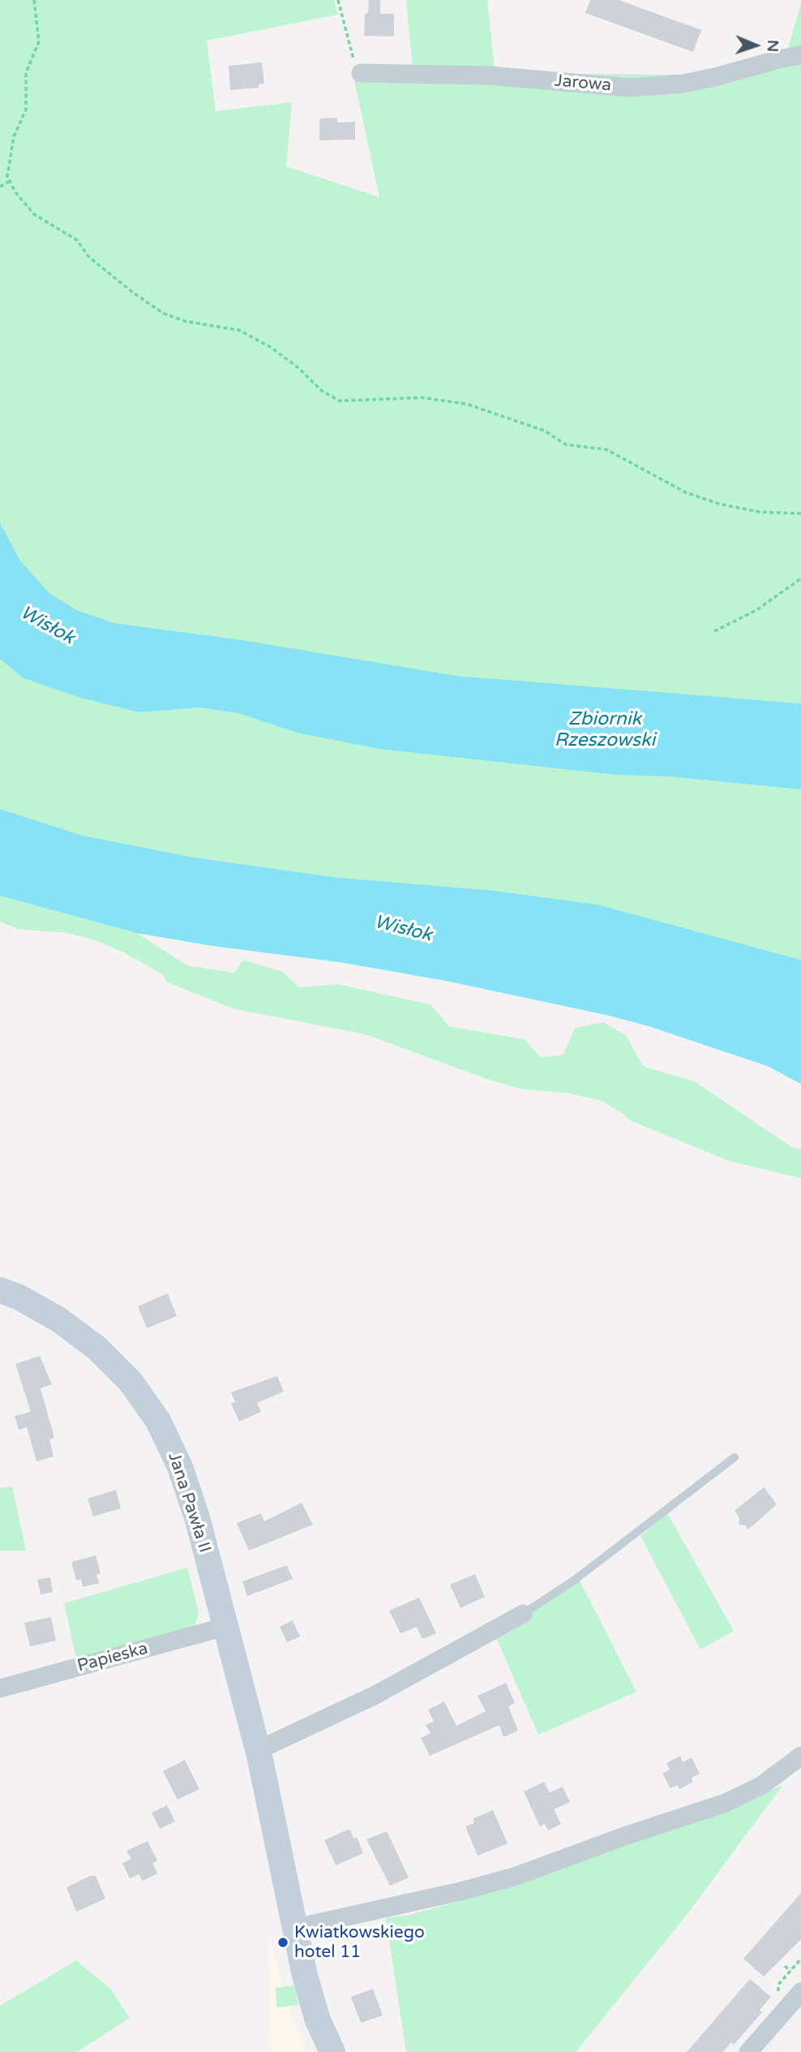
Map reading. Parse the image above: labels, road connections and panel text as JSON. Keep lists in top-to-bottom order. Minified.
{"streets":{"street":["Jarowa","Jana Pawła II","Papieska"]},"crossings":[["Jana Pawła II","Papieska"]],"water":["Wisłok","Zbiornik Rzeszowski"],"places":["Kwiatkowskiego hotel 11"],"north":"right"}
